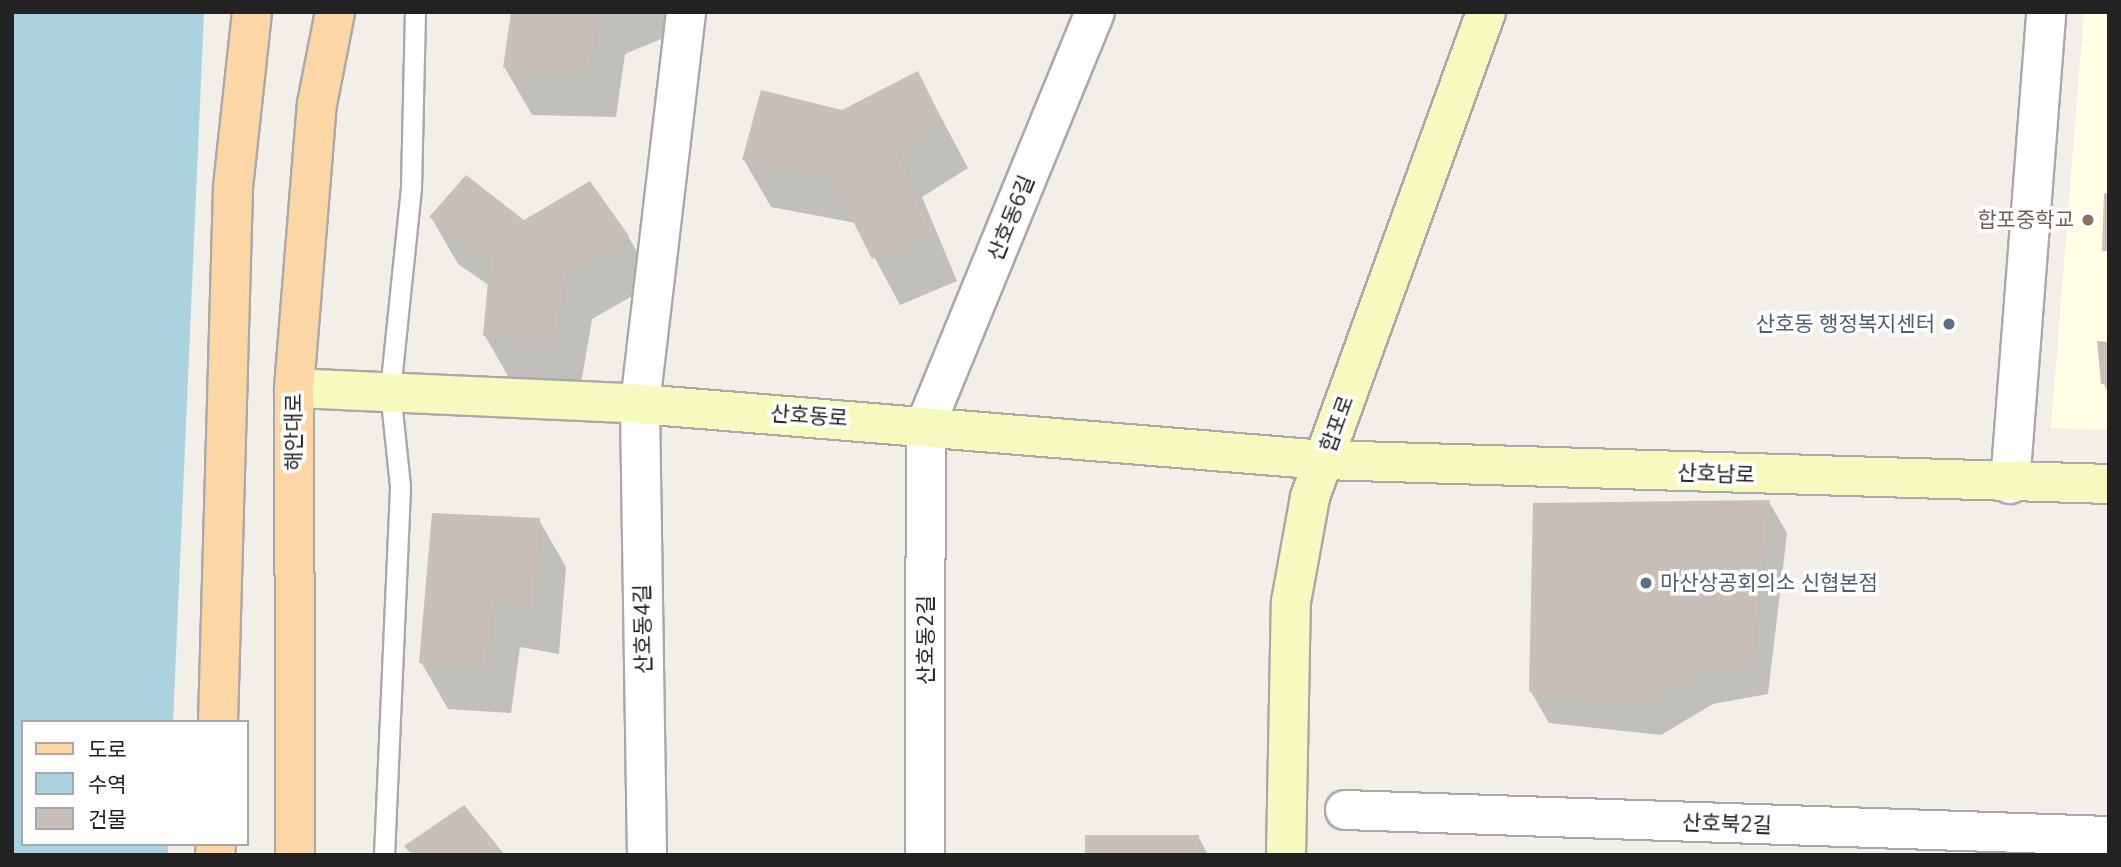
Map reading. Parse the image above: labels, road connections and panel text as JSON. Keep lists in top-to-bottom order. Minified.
{"streets":{"main road":["산호동로","합포로","해안대로","산호남로"],"street":["산호동6길","산호동4길","산호동2길","산호북2길"]},"crossings":[["산호동6길","산호동로"],["산호동6길","산호동2길"],["산호동로","합포로"],["산호동로","해안대로"],["산호동로","산호남로"],["산호동로","산호동4길"],["산호동로","산호동2길"],["합포로","산호남로"]],"places":["합포중학교","산호동 행정복지센터","마산상공회의소 신협본점"],"legend":["도로","수역","건물"]}
